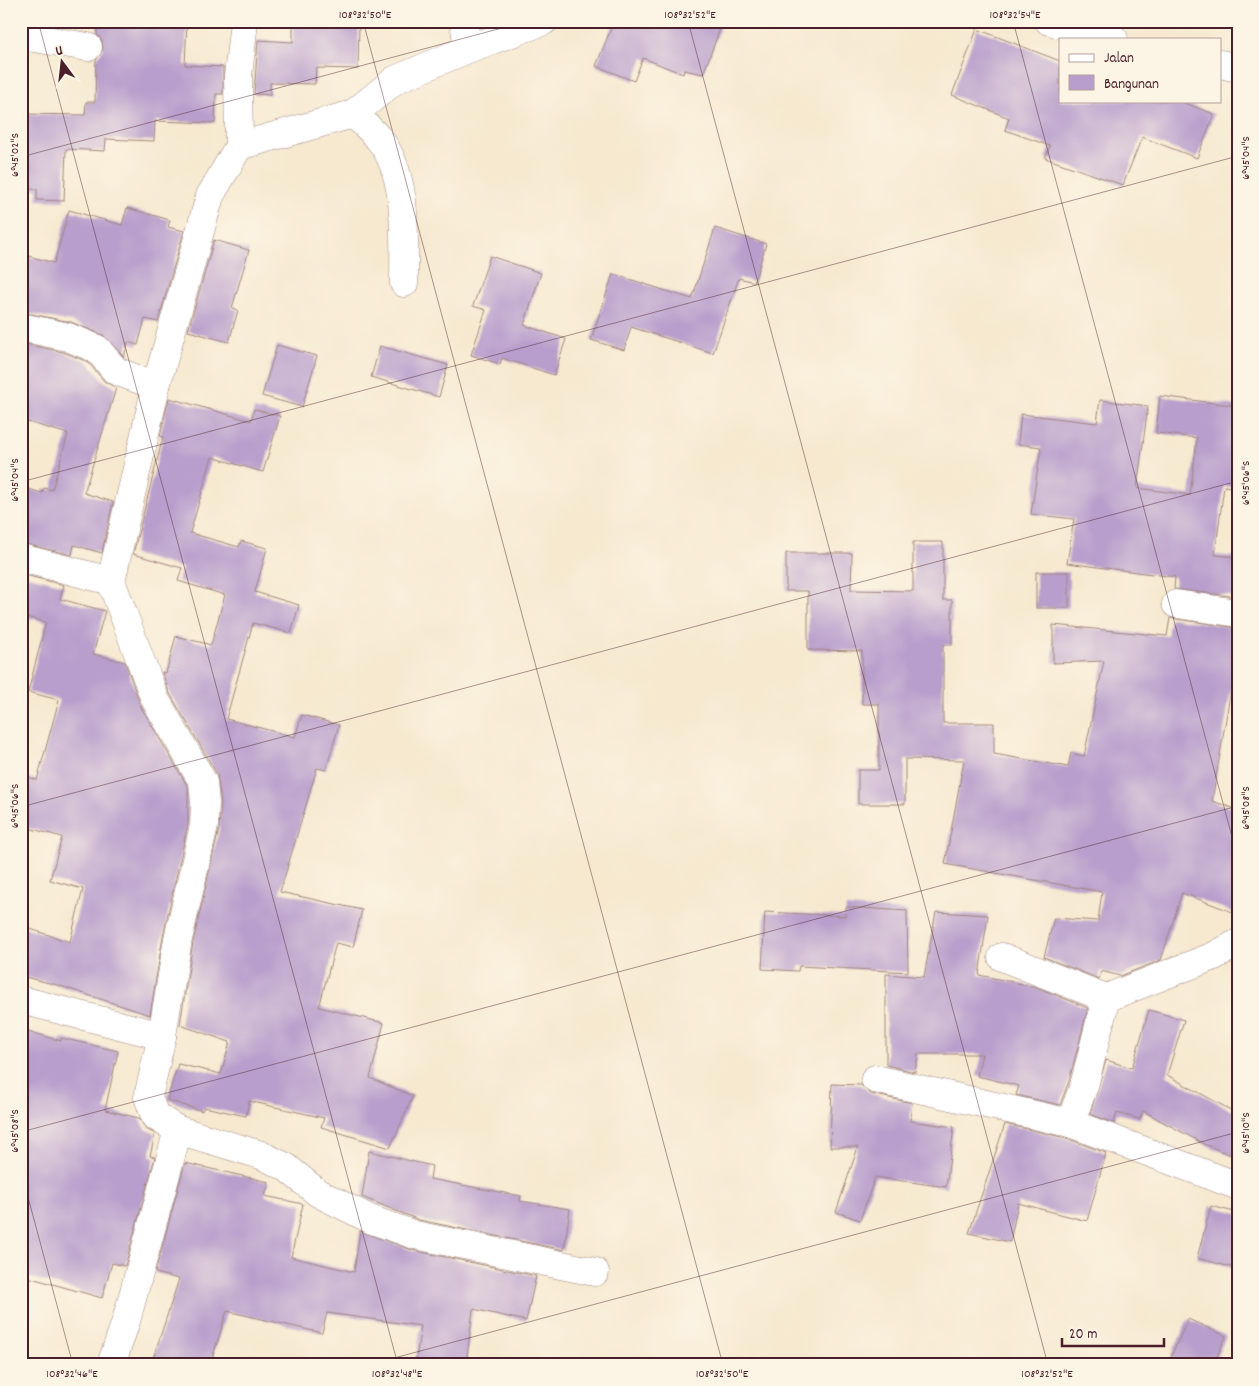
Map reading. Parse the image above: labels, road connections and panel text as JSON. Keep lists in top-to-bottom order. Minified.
{"legend":["Jalan","Bangunan"],"scale_bar":"20 m","north":"top","coordinates":["108°32'50\"E","108°32'52\"E","108°32'54\"E","6°45'02\"S","6°45'04\"S","6°45'06\"S","6°45'08\"S","6°45'10\"S","108°32'46\"E","108°32'48\"E"]}
